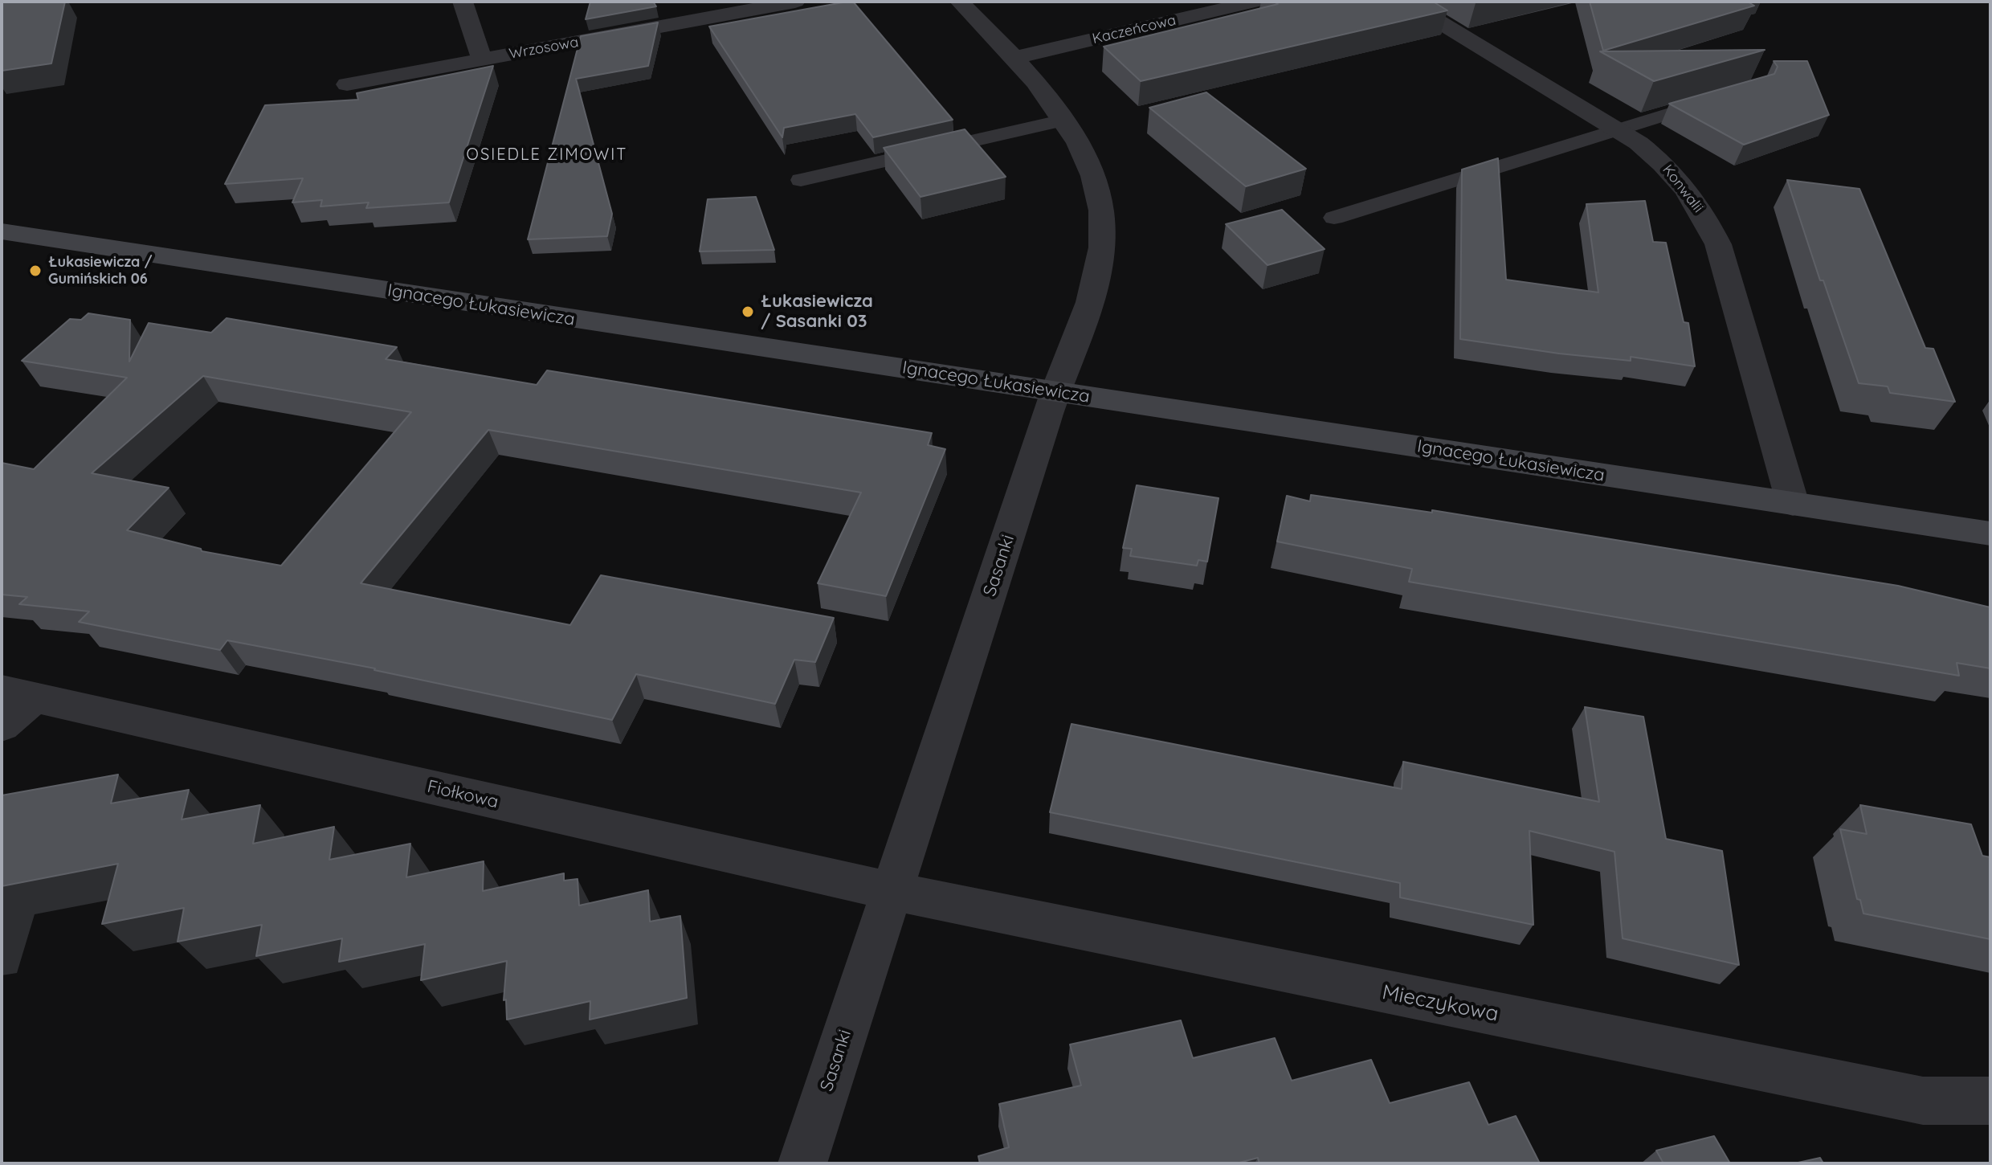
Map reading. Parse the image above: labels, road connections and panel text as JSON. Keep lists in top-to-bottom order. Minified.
{"streets":{"street":["Kaczeńcowa","Wrzosowa","Konwalii","Ignacego Łukasiewicza","Sasanki","Fiołkowa","Mieczykowa"]},"crossings":[["Kaczeńcowa","Sasanki"],["Konwalii","Ignacego Łukasiewicza"],["Ignacego Łukasiewicza","Sasanki"],["Sasanki","Fiołkowa"],["Sasanki","Mieczykowa"],["Fiołkowa","Mieczykowa"]],"districts":["OSIEDLE ZIMOWIT"],"places":["Łukasiewicza / Gumińskich 06","Łukasiewicza / Sasanki 03"]}
